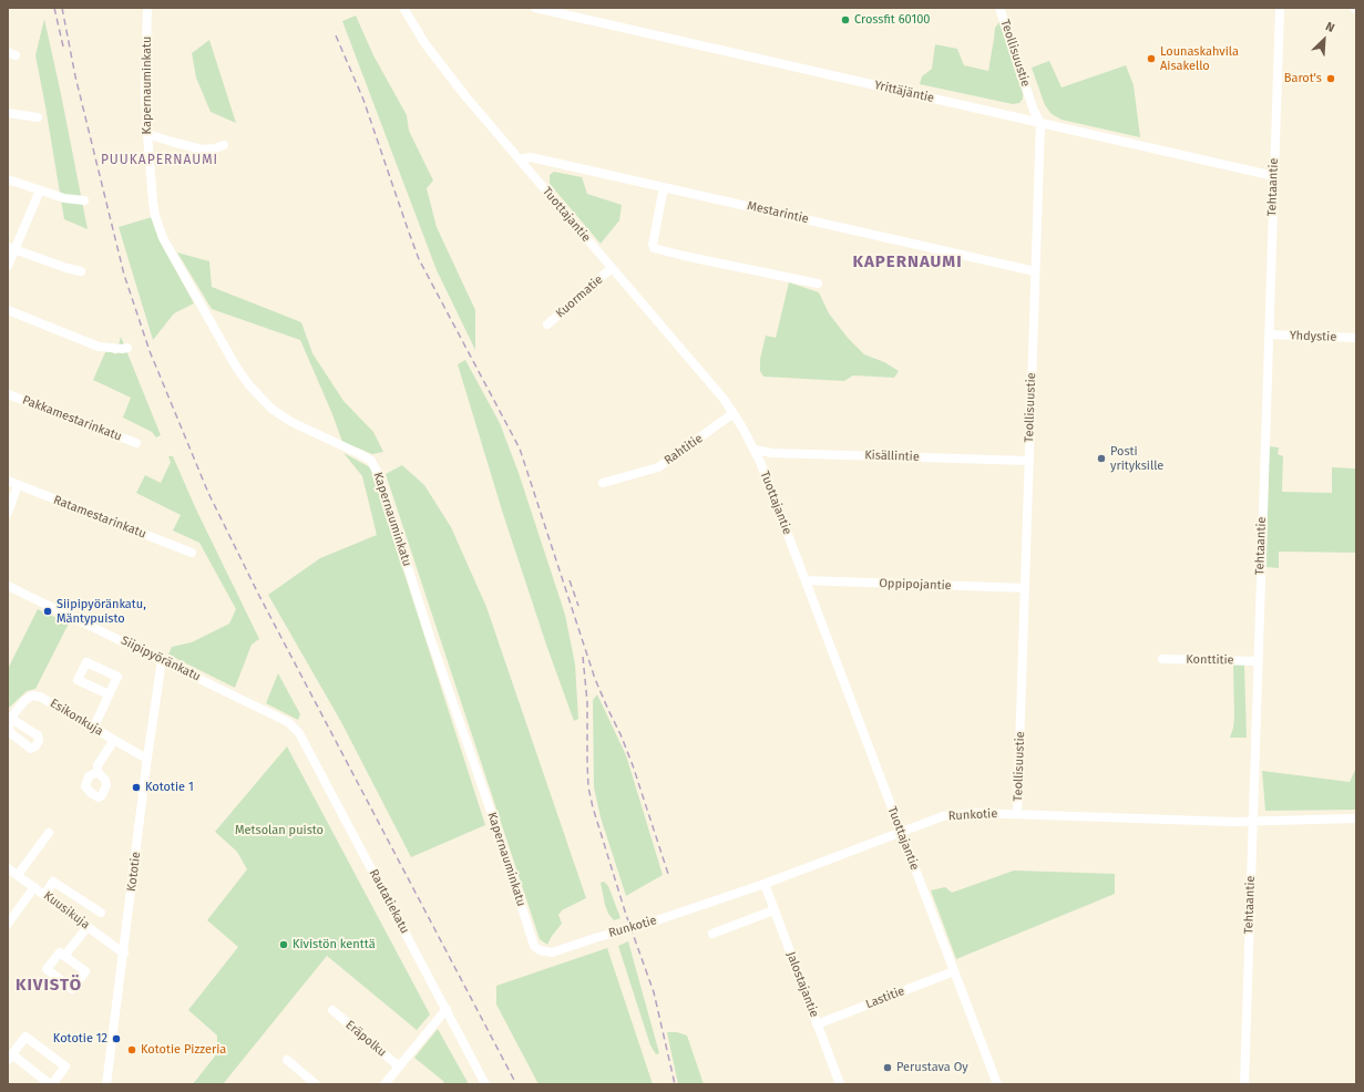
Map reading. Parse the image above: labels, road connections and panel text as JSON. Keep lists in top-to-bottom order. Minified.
{"streets":{"street":["Teollisuustie","Kapernauminkatu","Yrittäjäntie","Tehtaantie","Mestarintie","Tuottajantie","Kuormatie","Yhdystie","Pakkamestarinkatu","Rahtitie","Kisällintie","Ratamestarinkatu","Oppipojantie","Siipipyöränkatu","Konttitie","Esikonkuja","Runkotie","Kototie","Rautatiekatu","Kuusikuja","Jalostajantie","Lastitie","Eräpolku"]},"crossings":[["Teollisuustie","Yrittäjäntie"],["Teollisuustie","Mestarintie"],["Teollisuustie","Kisällintie"],["Teollisuustie","Oppipojantie"],["Teollisuustie","Runkotie"],["Kapernauminkatu","Runkotie"],["Yrittäjäntie","Tehtaantie"],["Tehtaantie","Yhdystie"],["Tehtaantie","Konttitie"],["Tehtaantie","Runkotie"],["Mestarintie","Tuottajantie"],["Tuottajantie","Kuormatie"],["Tuottajantie","Rahtitie"],["Tuottajantie","Kisällintie"],["Tuottajantie","Oppipojantie"],["Tuottajantie","Runkotie"],["Tuottajantie","Lastitie"],["Siipipyöränkatu","Kototie"],["Siipipyöränkatu","Rautatiekatu"],["Esikonkuja","Kototie"],["Runkotie","Jalostajantie"],["Kototie","Kuusikuja"],["Jalostajantie","Lastitie"]],"districts":["PUUKAPERNAUMI","KAPERNAUMI","KIVISTÖ"],"parks":["Metsolan puisto"],"places":["Crossfit 60100","Lounaskahvila Aisakello","Barot's","Posti yrityksille","Siipipyöränkatu, Mäntypuisto","Kototie 1","Kivistön kenttä","Kototie 12","Kototie Pizzeria","Perustava Oy"],"north":"top right"}
